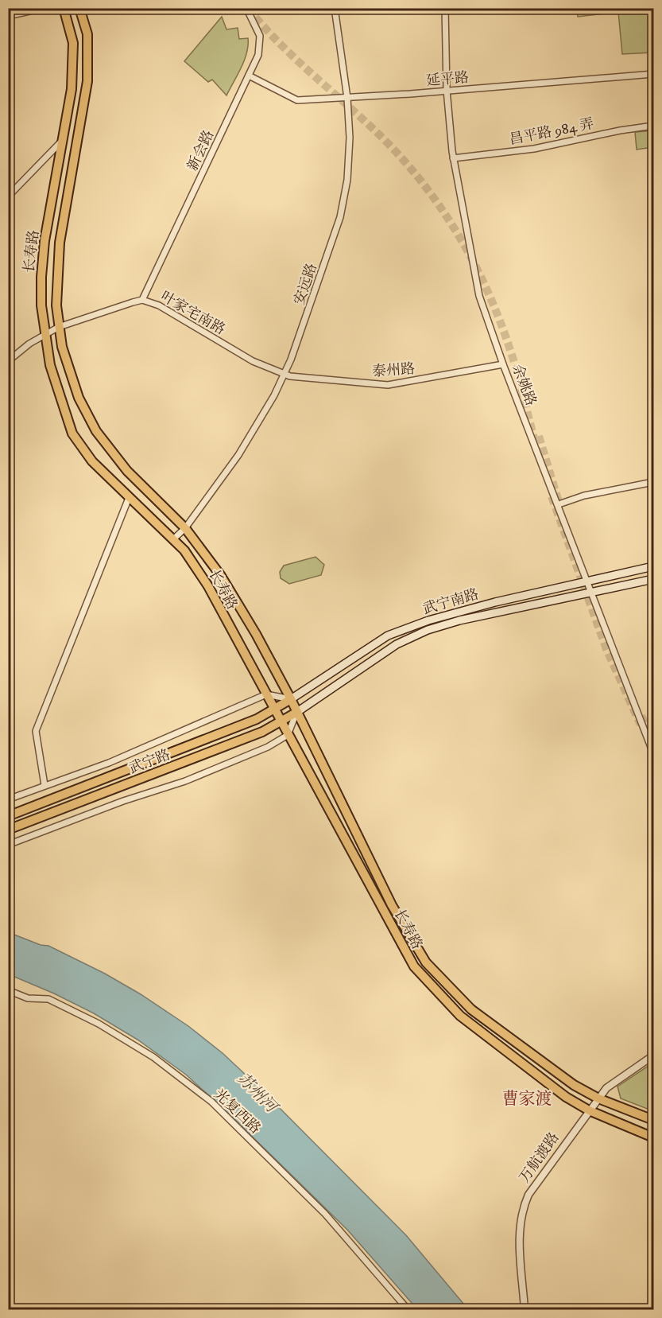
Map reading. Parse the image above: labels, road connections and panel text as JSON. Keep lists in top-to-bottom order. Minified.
{"streets":{"main road":["长寿路","武宁南路","武宁路"],"street":["延平路","昌平路 984 弄","新会路","安远路","叶家宅南路","泰州路","余姚路","光复西路","万航渡路"]},"crossings":[["延平路","新会路"],["延平路","安远路"],["延平路","余姚路"],["昌平路 984 弄","余姚路"],["新会路","叶家宅南路"],["长寿路","安远路"],["长寿路","叶家宅南路"],["长寿路","武宁南路"],["长寿路","武宁路"],["长寿路","万航渡路"],["安远路","叶家宅南路"],["安远路","泰州路"],["叶家宅南路","泰州路"],["泰州路","余姚路"],["余姚路","武宁南路"],["武宁南路","武宁路"]],"districts":["曹家渡"],"water":["苏州河"]}
